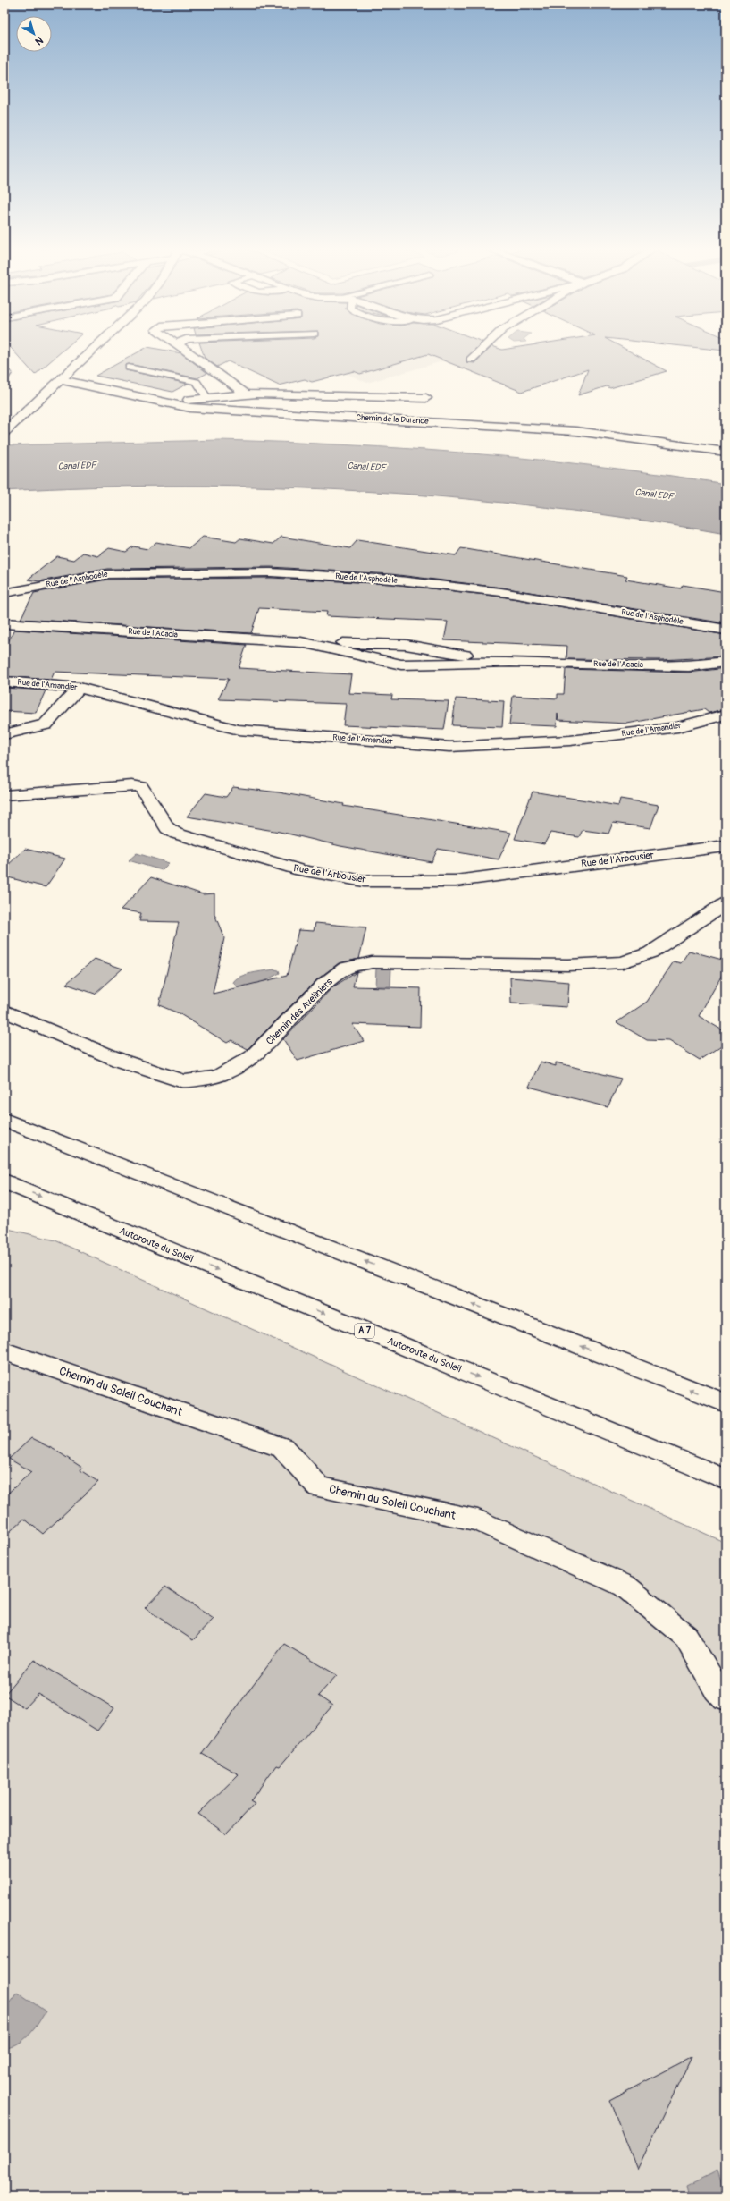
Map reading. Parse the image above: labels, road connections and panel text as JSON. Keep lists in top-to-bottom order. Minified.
{"streets":{"main road":["Chemin de la Durance","Rue de l'Asphodèle","Rue de l'Acacia","Rue de l'Amandier","Rue de l'Arbousier","Chemin des Aveliniers","Autoroute du Soleil","A 7","Chemin du Soleil Couchant"]},"water":["Canal EDF"],"north":"bottom right"}
